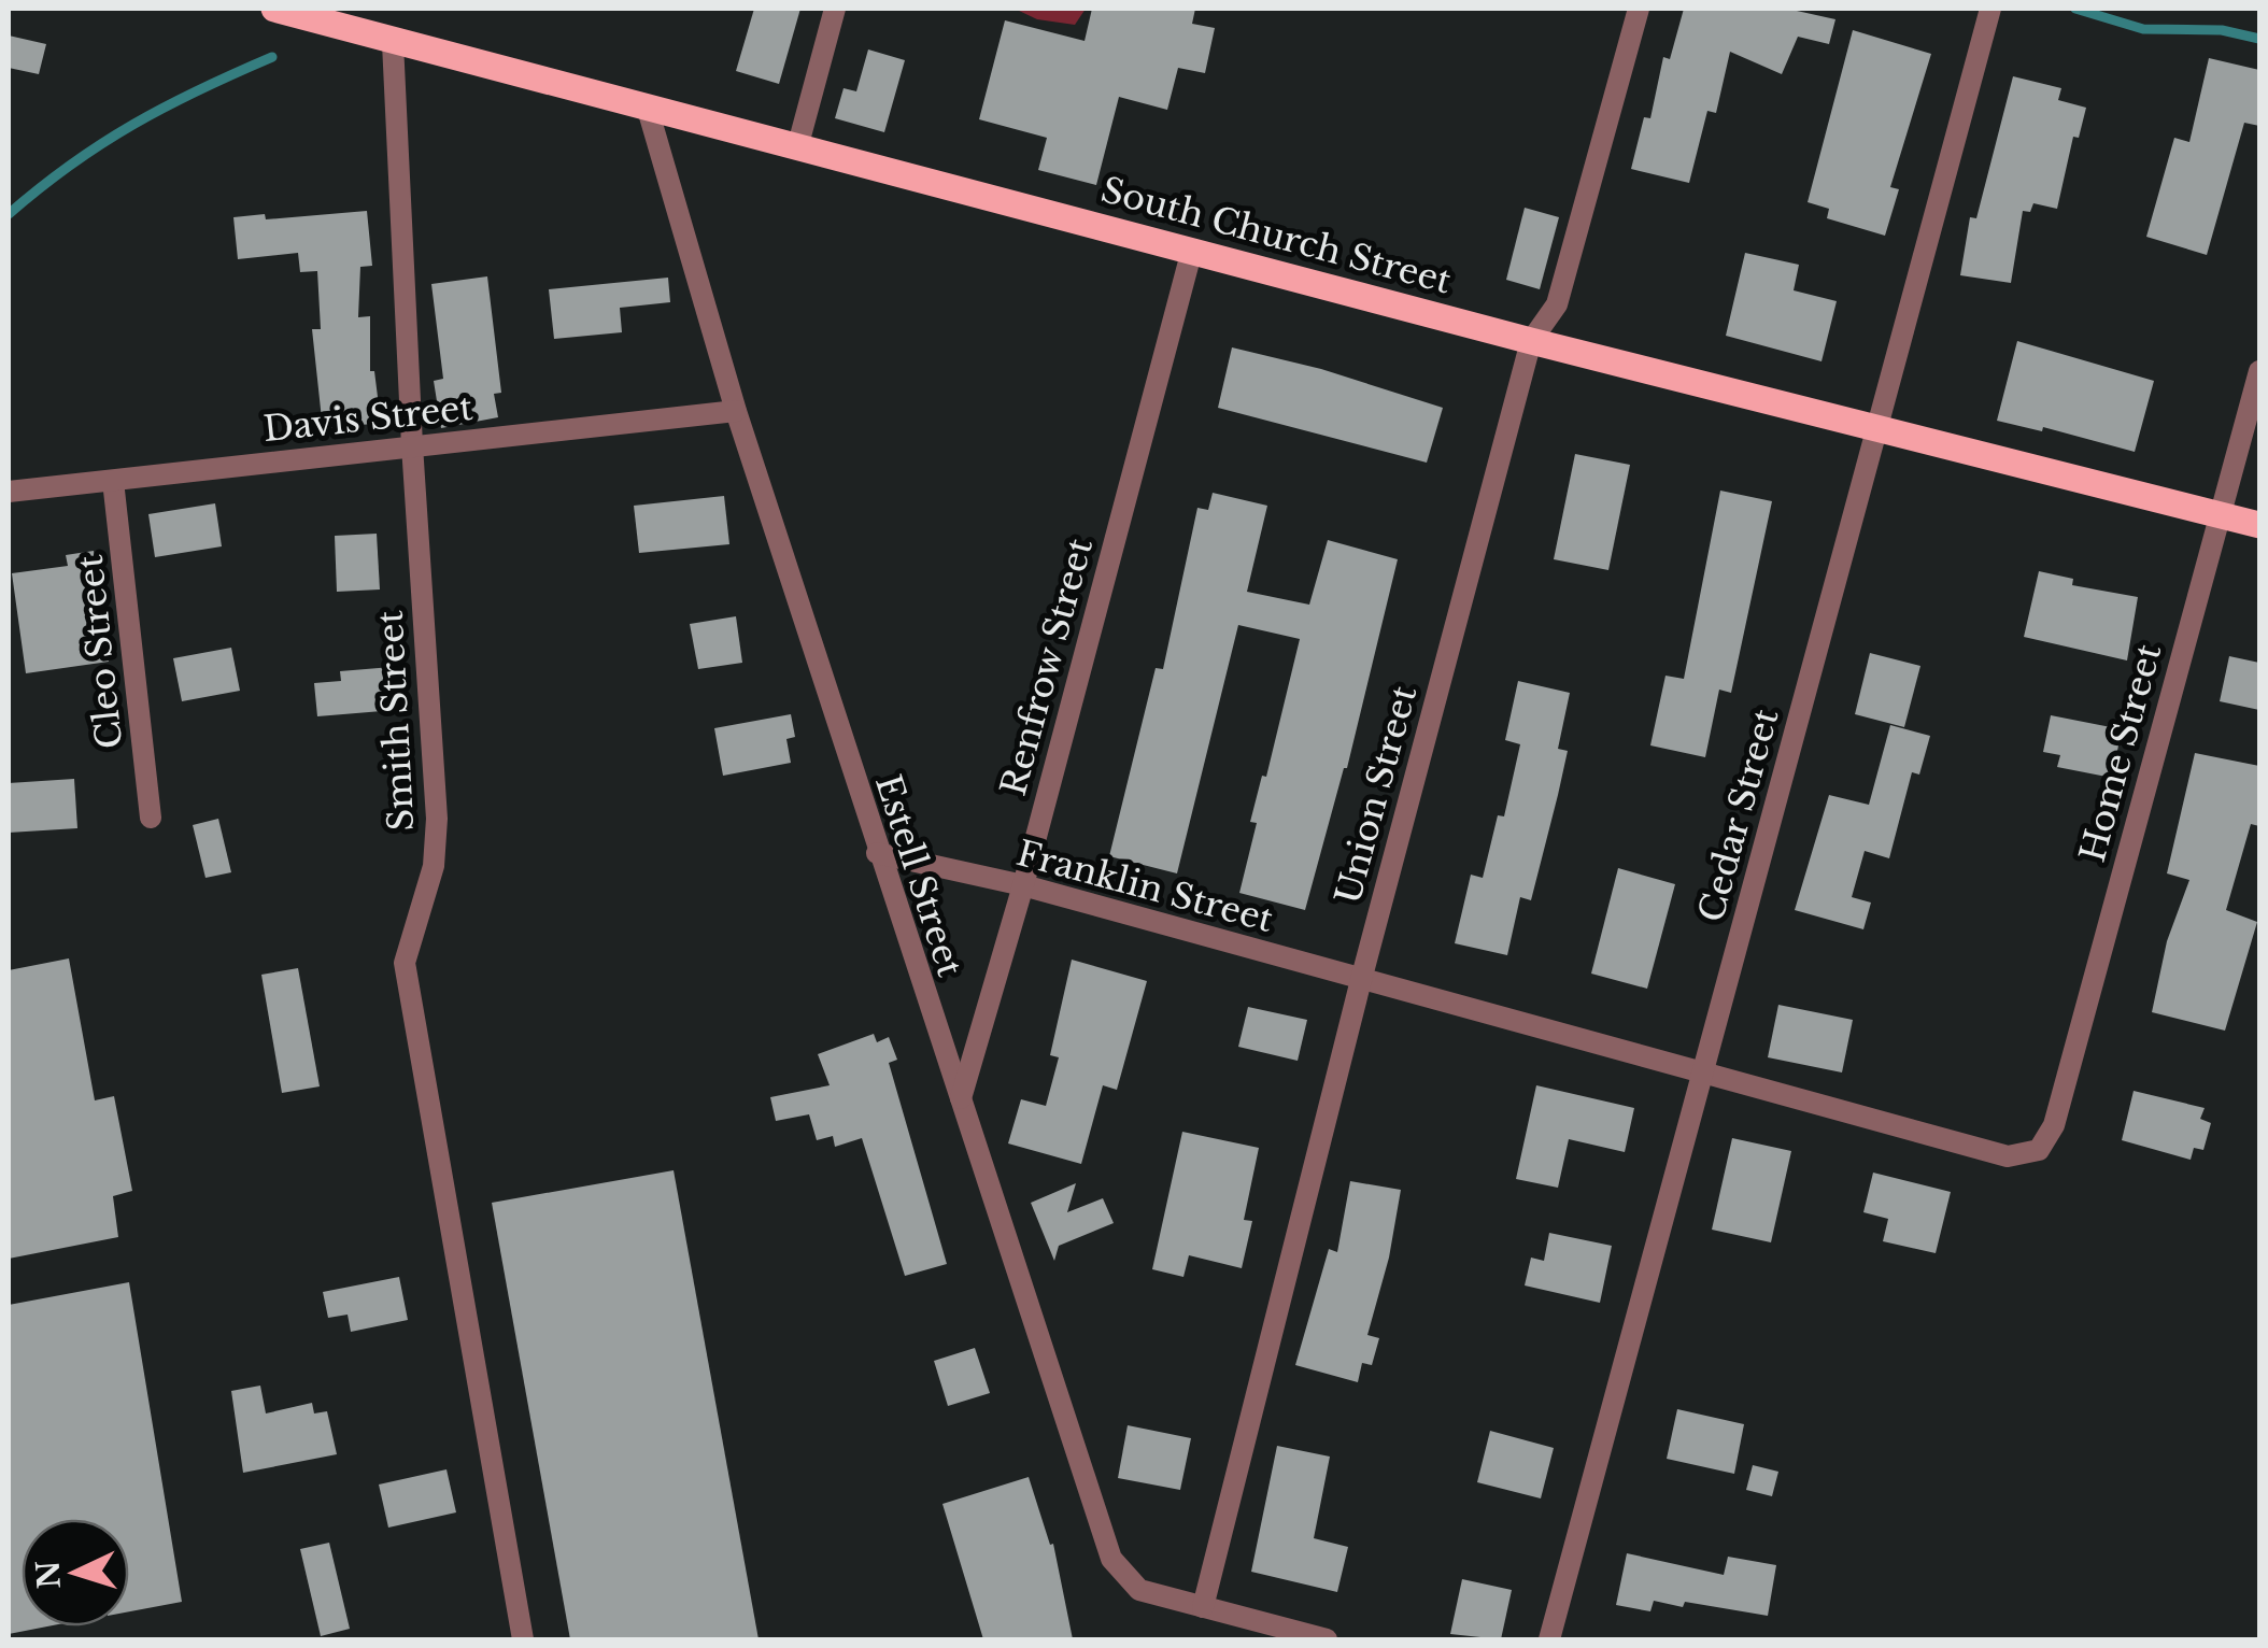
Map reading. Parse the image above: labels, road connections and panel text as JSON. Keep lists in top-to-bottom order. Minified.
{"streets":{"main road":["South Church Street"],"street":["Davis Street","Cleo Street","Renfrow Street","Smith Street","Home Street","Union Street","Cedar Street","Estell Street","Franklin Street"]},"crossings":[["South Church Street","Renfrow Street"],["South Church Street","Smith Street"],["South Church Street","Home Street"],["South Church Street","Union Street"],["South Church Street","Cedar Street"],["South Church Street","Estell Street"],["Davis Street","Cleo Street"],["Davis Street","Smith Street"],["Davis Street","Estell Street"],["Renfrow Street","Estell Street"],["Renfrow Street","Franklin Street"],["Home Street","Franklin Street"],["Union Street","Estell Street"],["Union Street","Franklin Street"],["Cedar Street","Franklin Street"],["Estell Street","Franklin Street"]],"north":"left"}
